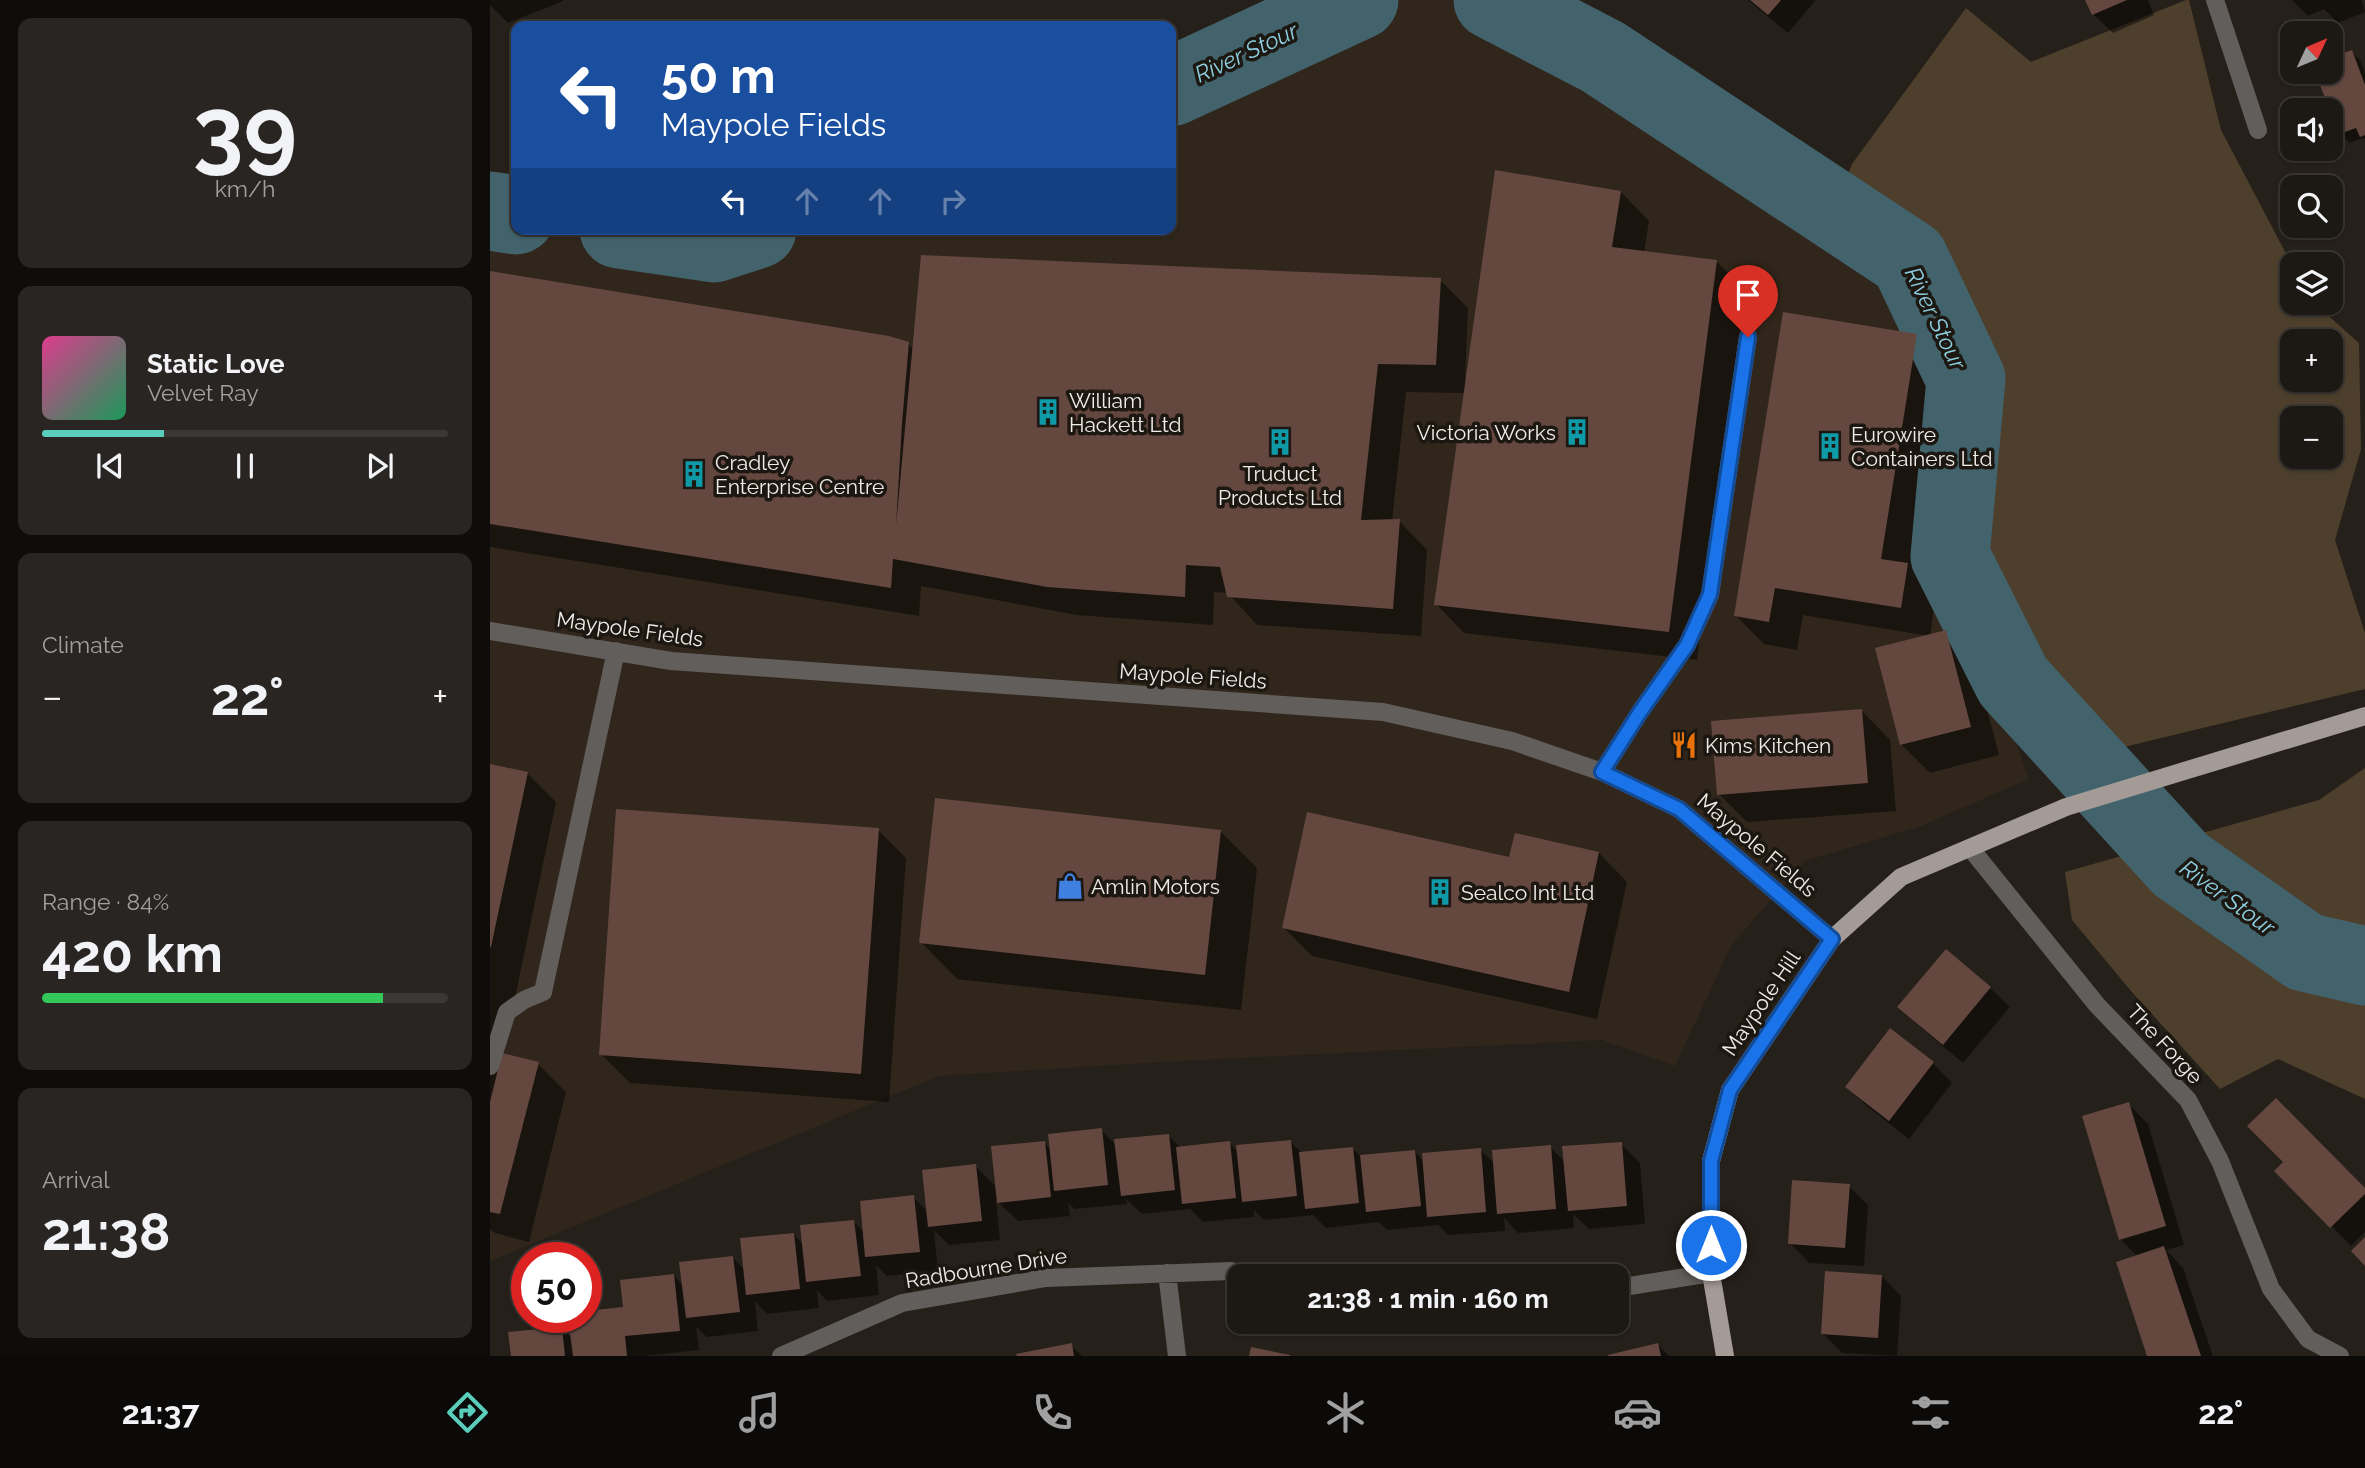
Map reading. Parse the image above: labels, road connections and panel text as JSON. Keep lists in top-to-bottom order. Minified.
{"streets":{"main road":["Maypole Hill"],"street":["Maypole Fields","The Forge","Radbourne Drive"]},"crossings":[["Maypole Fields","Maypole Hill"],["Maypole Hill","The Forge"]],"water":["River Stour"],"places":{"building":["William Hackett Ltd","Victoria Works","Truduct Products Ltd","Eurowire Containers Ltd","Cradley Enterprise Centre","Sealco Int Ltd"],"restaurant":["Kims Kitchen"],"shop":["Amlin Motors"]},"north":"top right","page":{"tile":[["39","km/h"],"Climate",["Range · 84%","420 km"],["Arrival","21:38"]],"map_buttons":["+","−"],"turn":["50 m","Maypole Fields"],"song":["Static Love","Velvet Ray"],"heat":["−","22°","+"],"limit":"50","trip":"21:38 · 1 min · 160 m","tabs":["21:37","22°"]}}
